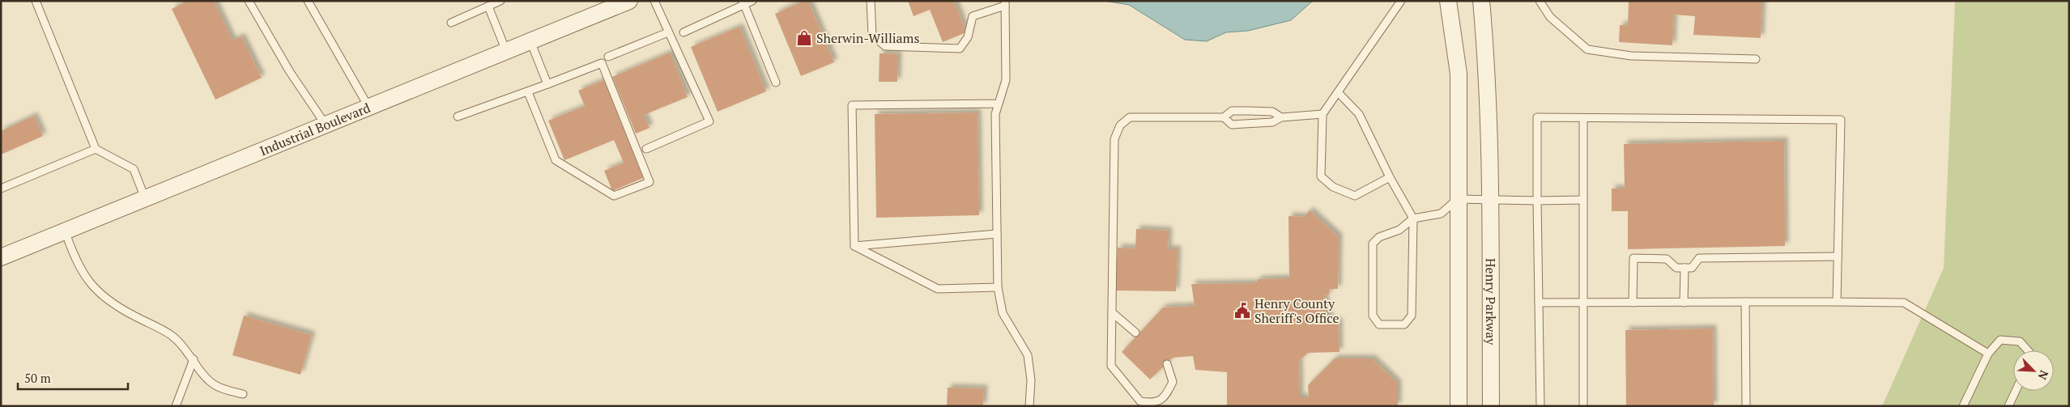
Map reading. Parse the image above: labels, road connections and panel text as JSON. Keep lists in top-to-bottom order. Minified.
{"streets":{"street":["Industrial Boulevard","Henry Parkway"]},"places":{"shop":["Sherwin-Williams"],"public building":["Henry County Sheriff's Office"]},"scale_bar":"50 m","north":"bottom right"}
